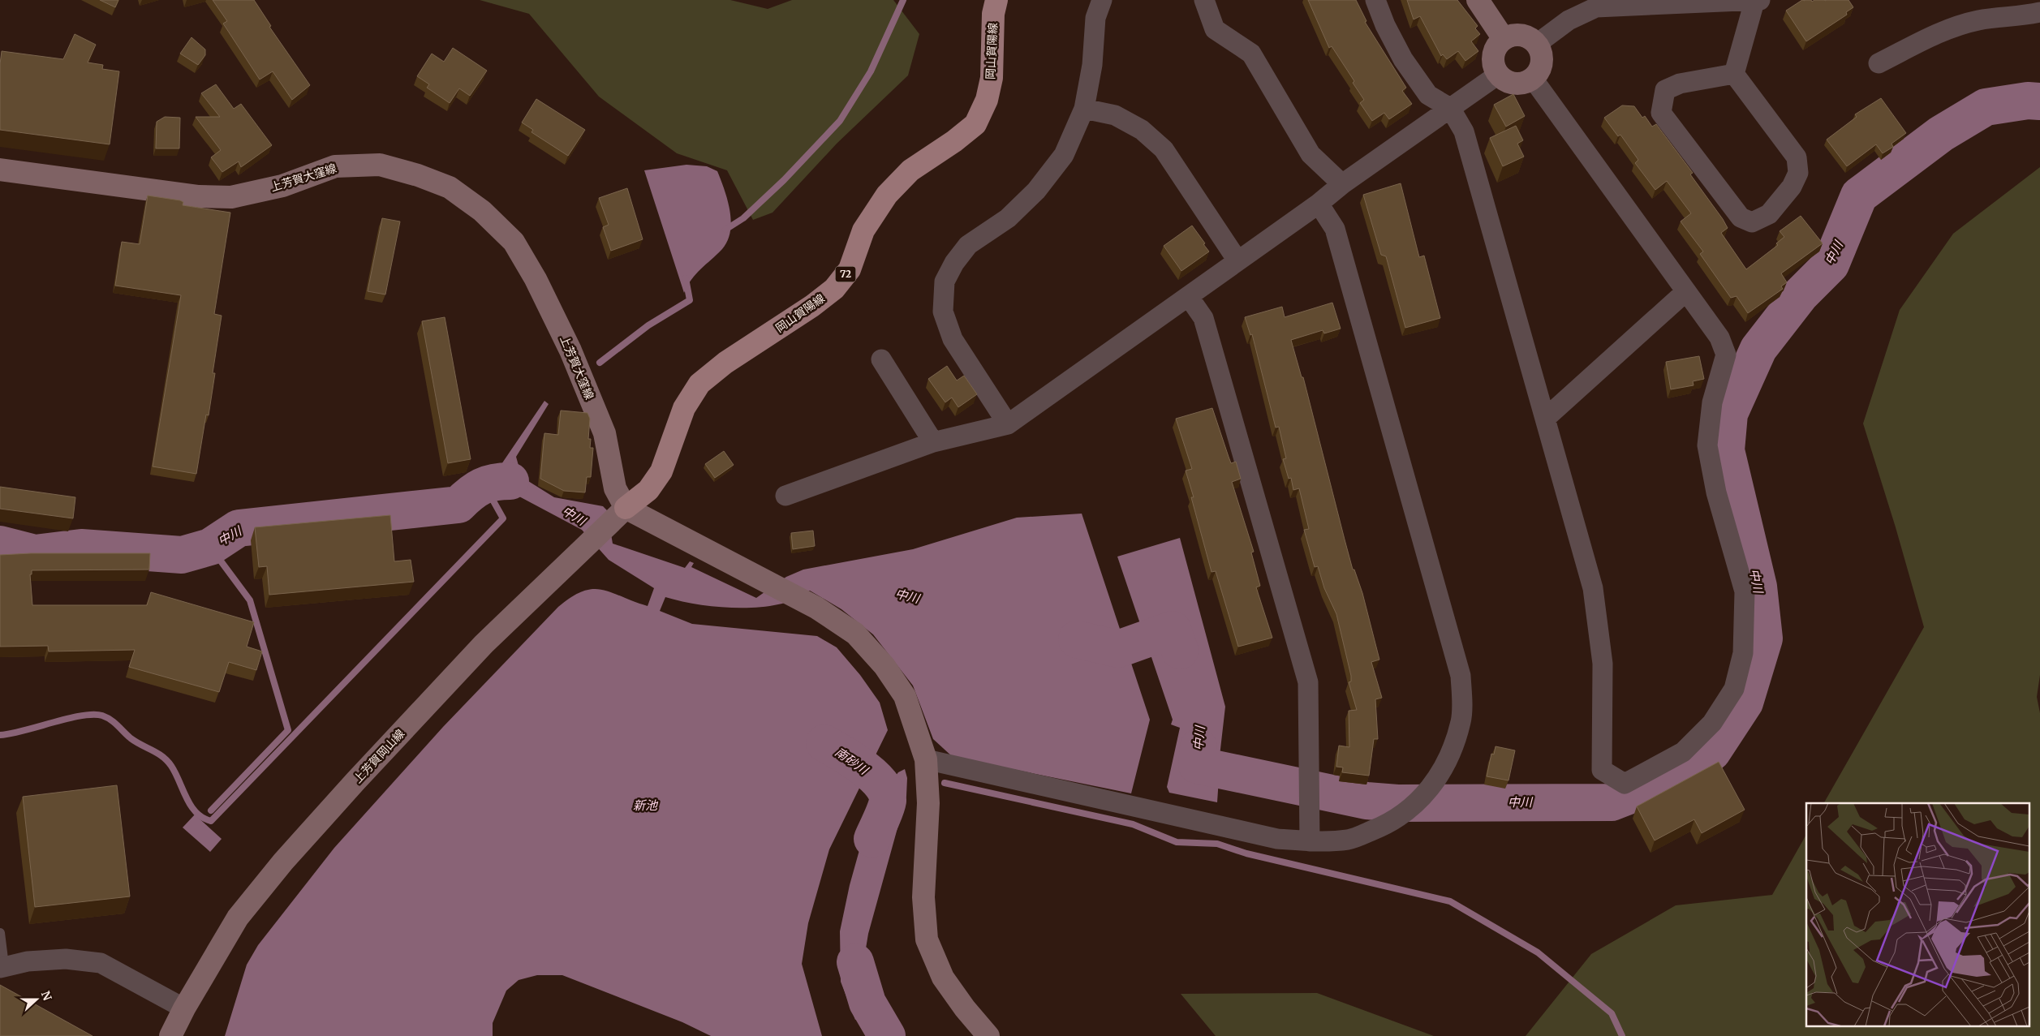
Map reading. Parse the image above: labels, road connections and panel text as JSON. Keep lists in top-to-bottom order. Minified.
{"streets":{"main road":["岡山賀陽線","上芳賀大窪線","72","上芳賀岡山線"]},"crossings":[["岡山賀陽線","上芳賀大窪線"],["岡山賀陽線","上芳賀岡山線"],["上芳賀大窪線","上芳賀岡山線"]],"water":["中川","南砂川","新池"],"north":"right"}
